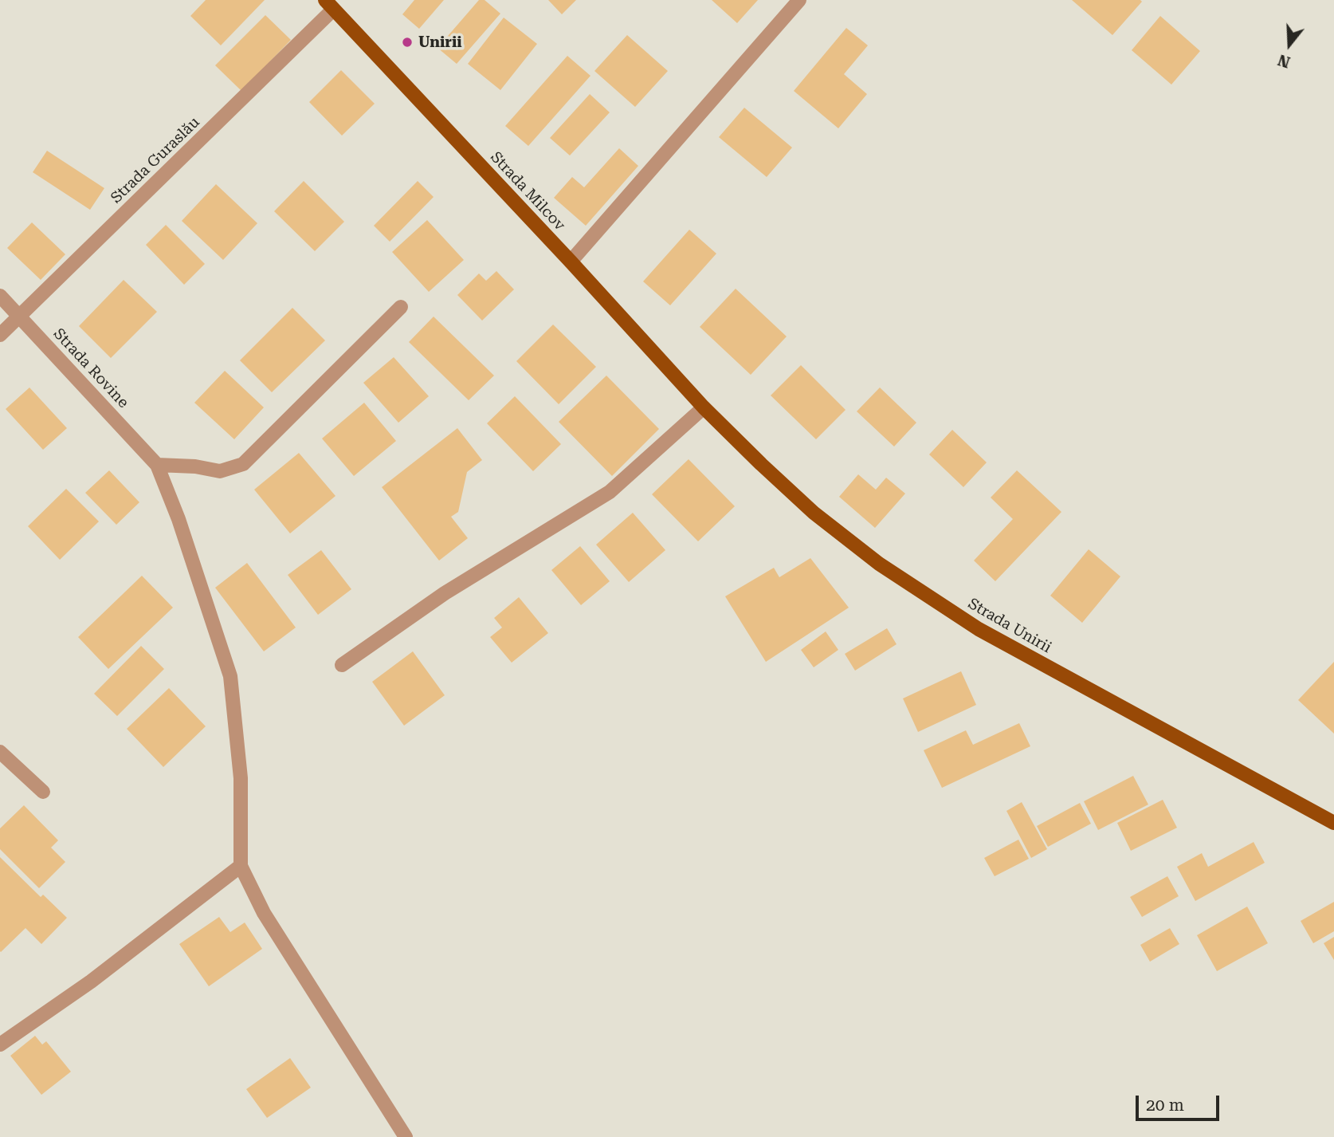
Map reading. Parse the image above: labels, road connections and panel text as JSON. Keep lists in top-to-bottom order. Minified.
{"streets":{"main road":["Strada Milcov","Strada Unirii"],"street":["Strada Guraslău","Strada Rovine"]},"crossings":[["Strada Guraslău","Strada Milcov"],["Strada Guraslău","Strada Rovine"],["Strada Milcov","Strada Unirii"]],"places":["Unirii"],"scale_bar":"20 m","north":"bottom"}
